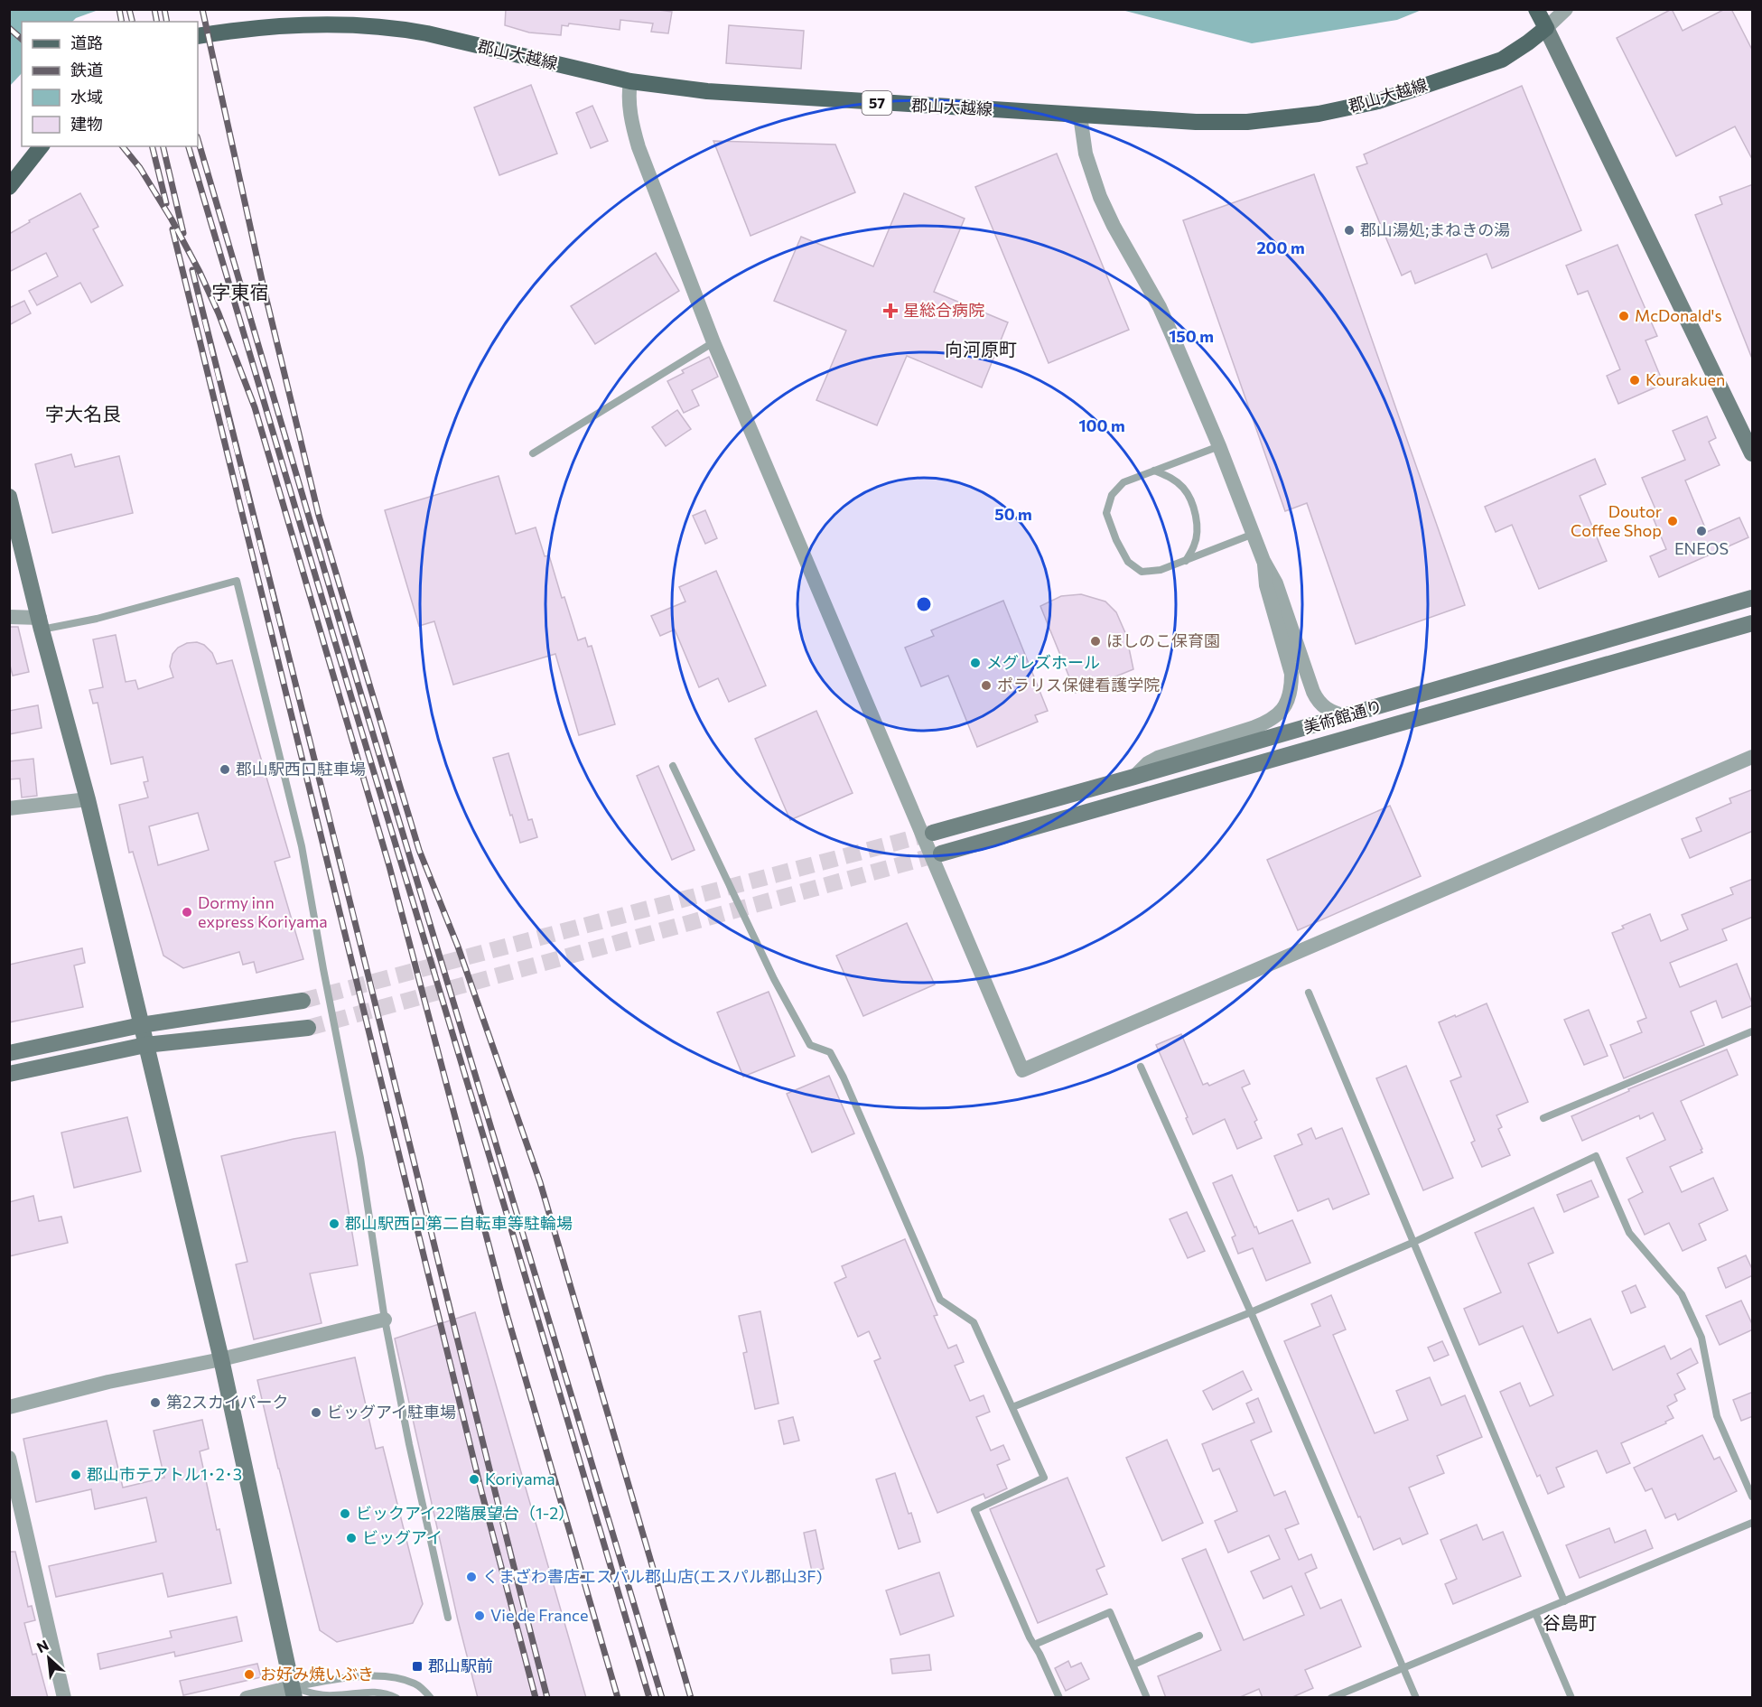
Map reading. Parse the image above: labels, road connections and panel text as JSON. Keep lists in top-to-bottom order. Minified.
{"streets":{"main road":["郡山大越線","57"],"street":["美術館通り"]},"districts":["字東宿","向河原町","字大名艮","谷島町"],"places":{"other":["郡山湯処;まねきの湯","McDonald's","Kourakuen","Doutor Coffee Shop","ENEOS","ほしのこ保育園","メグレズホール","ポラリス保健看護学院","郡山駅西口駐車場","Dormy inn express Koriyama","郡山駅西口第二自転車等駐輪場","第2スカイパーク","ビッグアイ駐車場","郡山市テアトル1･2･3","Koriyama","ビックアイ22階展望台（1-2）","ビッグアイ","くまざわ書店エスパル郡山店(エスパル郡山3F)","Vie de France","お好み焼いぶき"],"health":["星総合病院"],"transit":["郡山駅前"]},"legend":["道路","鉄道","水域","建物"],"north":"top left","rings":["200 m","150 m","100 m","50 m"]}
